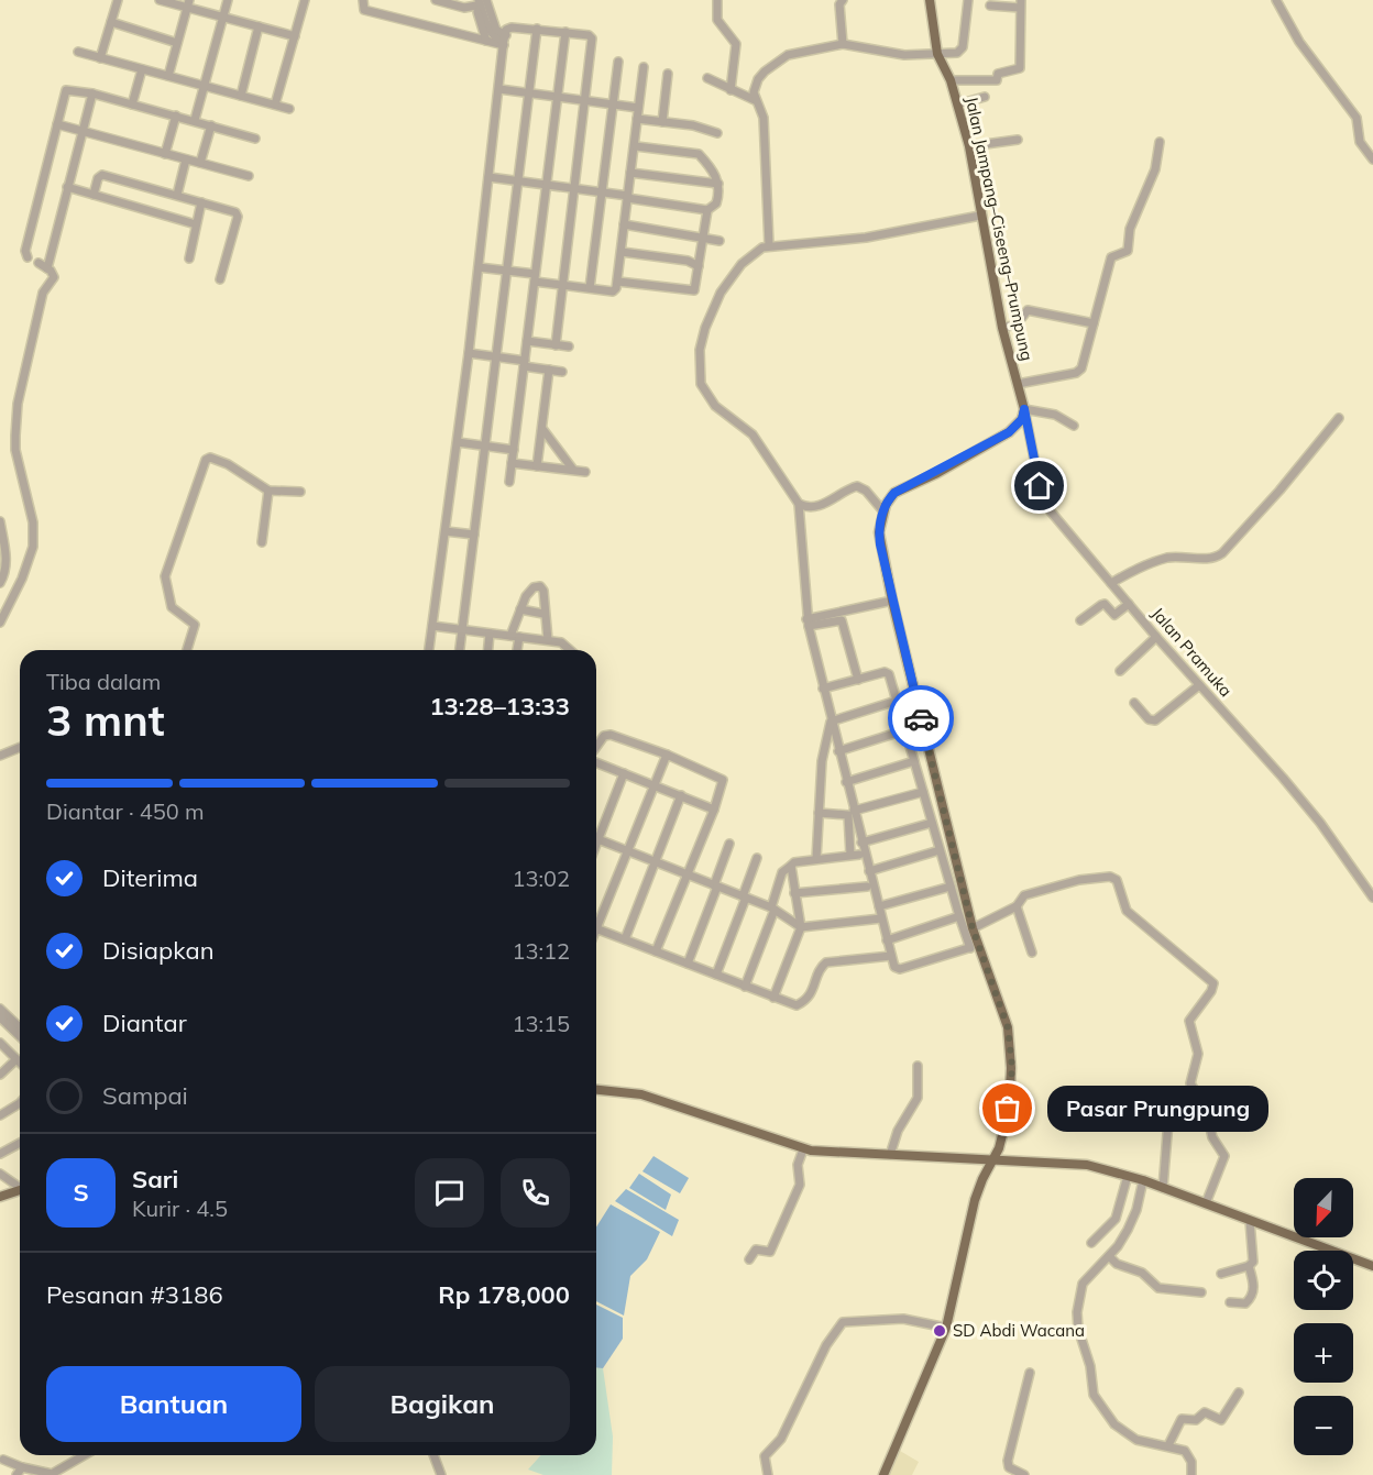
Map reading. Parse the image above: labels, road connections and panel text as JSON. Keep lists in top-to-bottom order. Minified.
{"streets":{"main road":["Jalan Jampang–Ciseeng–Prumpung"],"street":["Jalan Pramuka"]},"crossings":[["Jalan Jampang–Ciseeng–Prumpung","Jalan Pramuka"]],"places":["Pasar Prungpung","SD Abdi Wacana"],"north":"bottom left","page":{"heading":["3 mnt","Tiba dalam","13:28–13:33"],"panel":["Sari","Kurir · 4.5","Pesanan #3186","Rp 178,000"],"bar":"Diantar · 450 m","list":[["Diterima","13:02"],["Disiapkan","13:12"],["Diantar","13:15"],"Sampai"],"bubble":"Pasar Prungpung","round":"S","map_buttons":["+","−"],"buttons":["Bantuan","Bagikan"]}}
